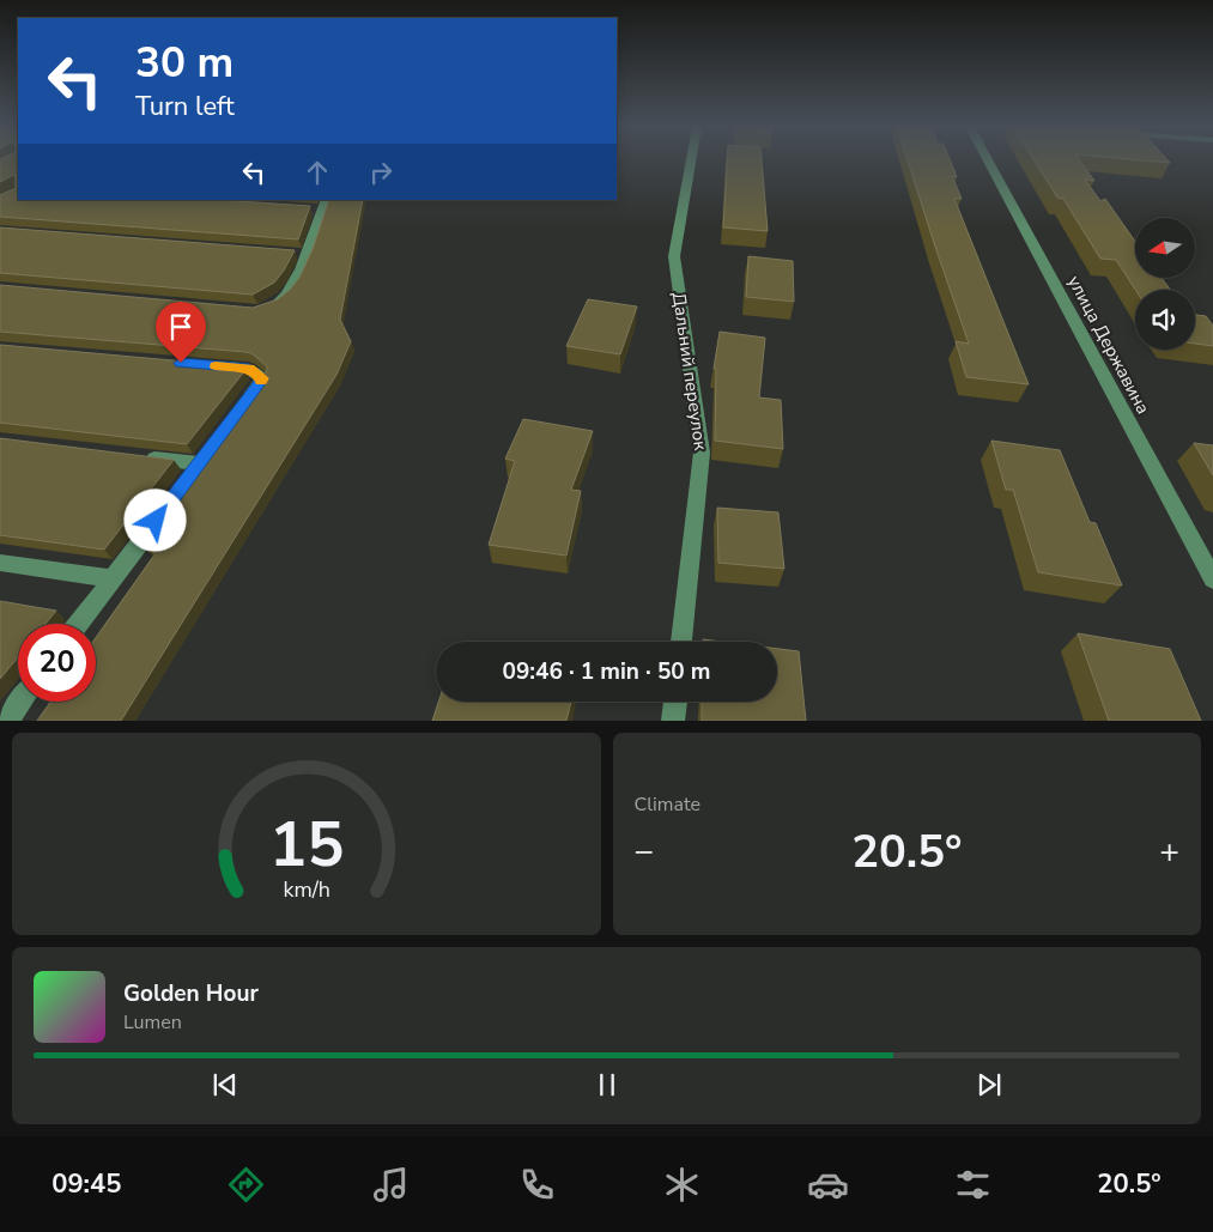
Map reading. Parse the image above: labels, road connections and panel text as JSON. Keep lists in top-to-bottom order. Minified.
{"streets":{"street":["улица Державина","Дальний переулок"]},"north":"left","page":{"turn":["30 m","Turn left"],"limit":"20","trip":"09:46 · 1 min · 50 m","tile":"Climate","heat":["−","20.5°","+"],"song":["Golden Hour","Lumen"],"tabs":["09:45","20.5°"],"gauge":["15","km/h"]}}
